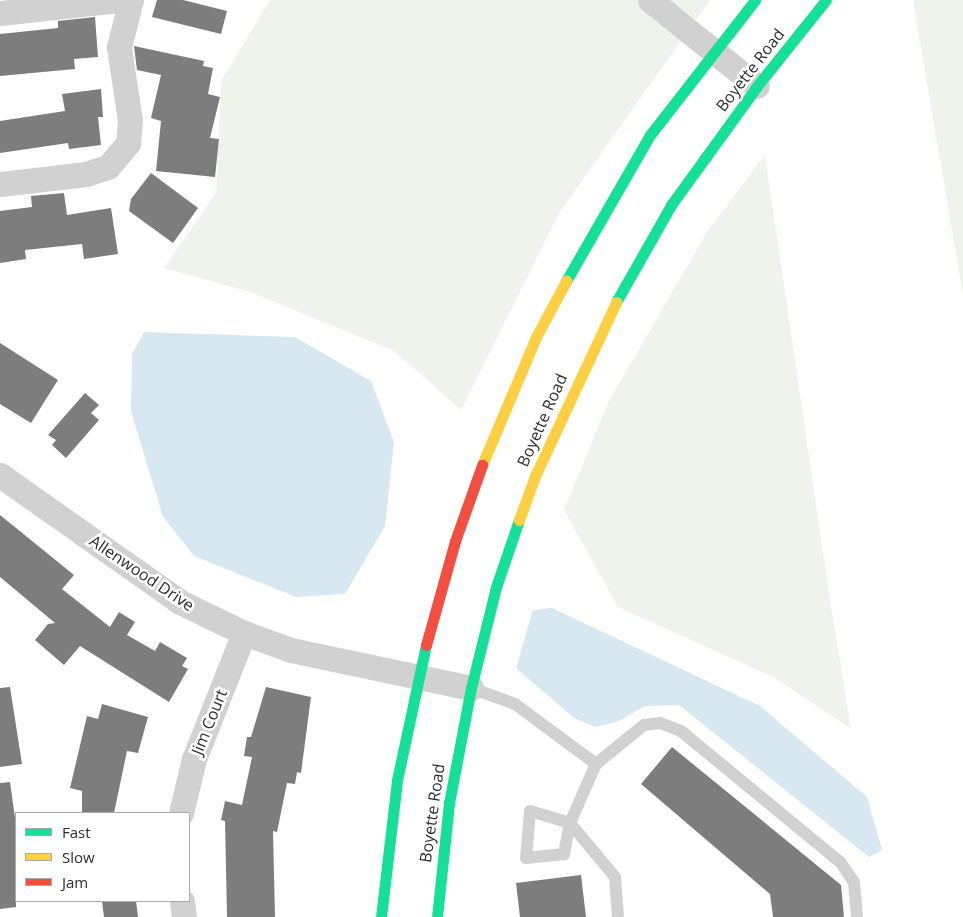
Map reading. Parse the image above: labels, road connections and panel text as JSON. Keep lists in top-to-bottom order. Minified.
{"streets":{"main road":["Boyette Road"],"street":["Allenwood Drive","Jim Court"]},"crossings":[["Boyette Road","Allenwood Drive"],["Allenwood Drive","Jim Court"]],"legend":["Fast","Slow","Jam"]}
